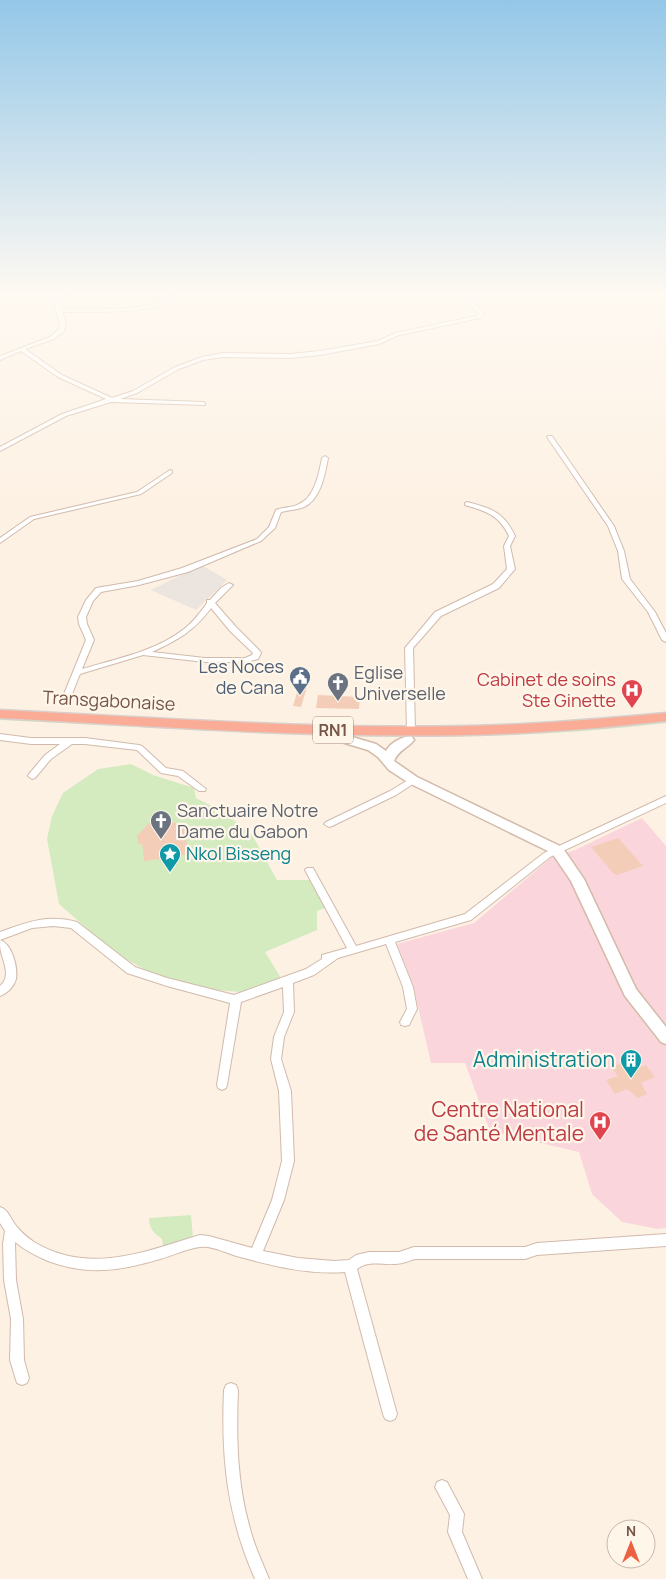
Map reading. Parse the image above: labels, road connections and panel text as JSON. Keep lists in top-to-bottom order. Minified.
{"streets":{"highway":["Transgabonaise","RN1"]},"places":{"public building":["Les Noces de Cana"],"church":["Eglise Universelle","Sanctuaire Notre Dame du Gabon"],"hospital":["Cabinet de soins Ste Ginette","Centre National de Santé Mentale"],"place":["Nkol Bisseng"],"building":["Administration"]},"north":"top"}
